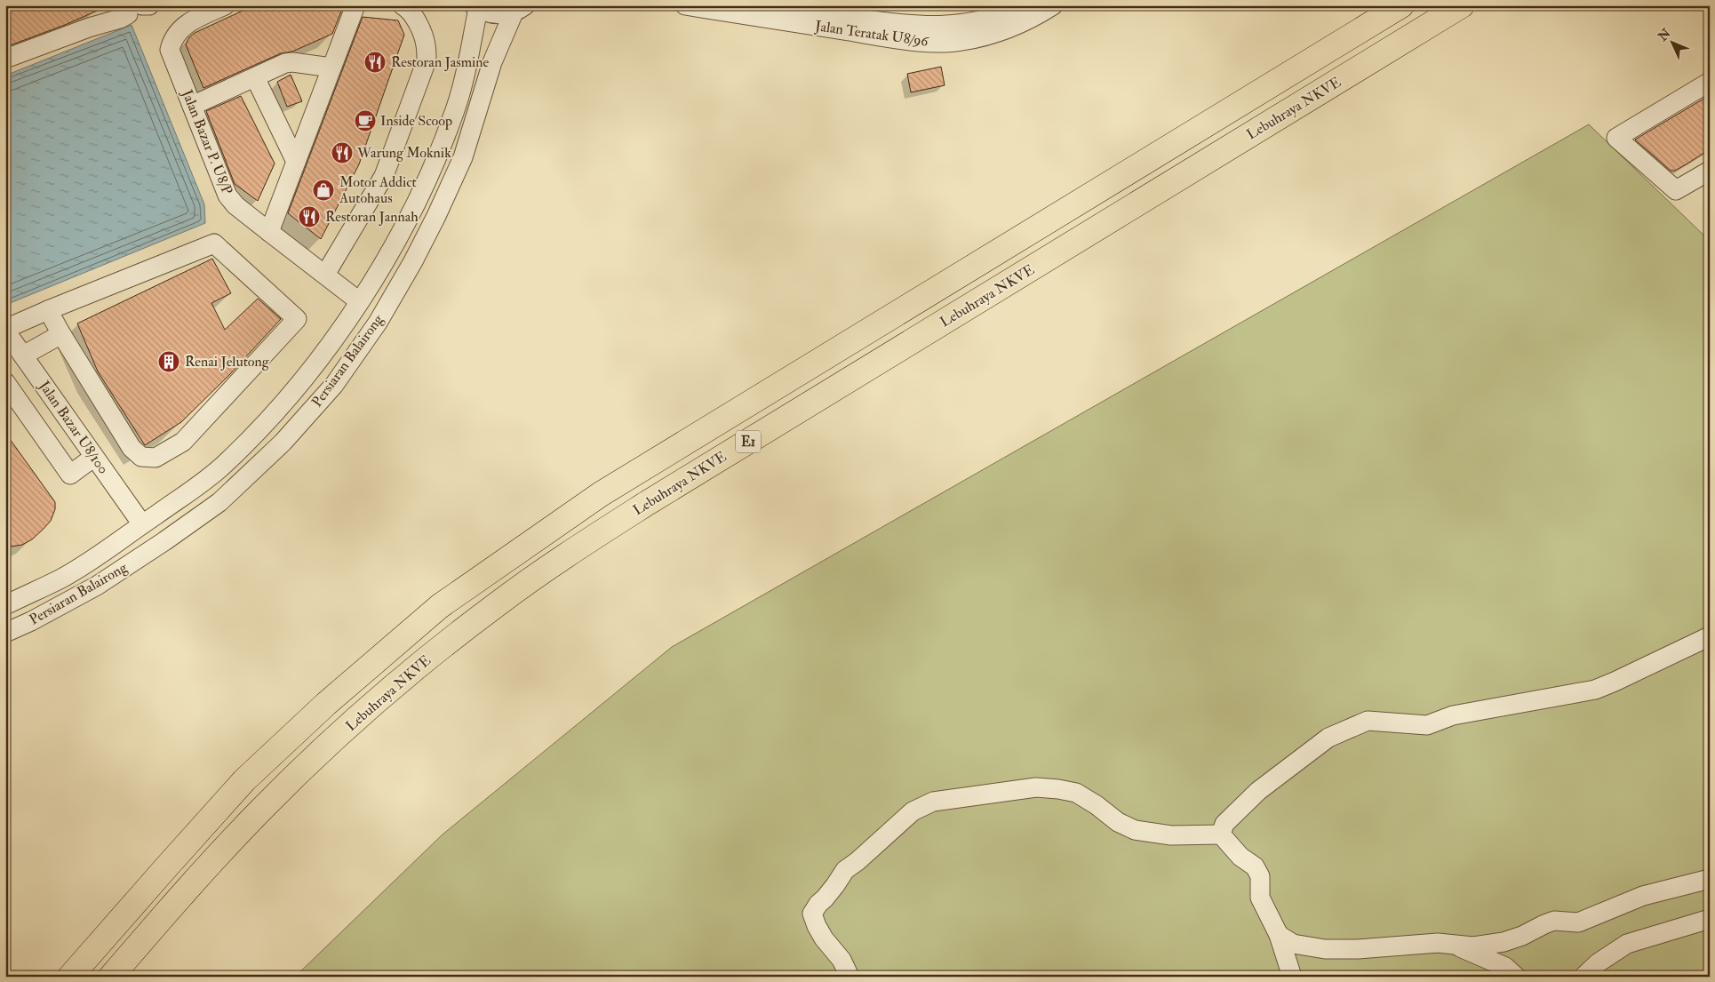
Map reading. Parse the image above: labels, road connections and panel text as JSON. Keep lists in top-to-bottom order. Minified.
{"streets":{"highway":["Lebuhraya NKVE","E1"],"street":["Jalan Teratak U8/96","Jalan Bazar P. U8/P","Persiaran Balairong","Jalan Bazar U8/100"]},"crossings":[["Jalan Bazar P. U8/P","Persiaran Balairong"],["Persiaran Balairong","Jalan Bazar U8/100"]],"places":{"restaurant":["Restoran Jasmine","Warung Moknik","Restoran Jannah"],"cafe":["Inside Scoop"],"shop":["Motor Addict Autohaus"],"building":["Renai Jelutong"]},"north":"top left"}
